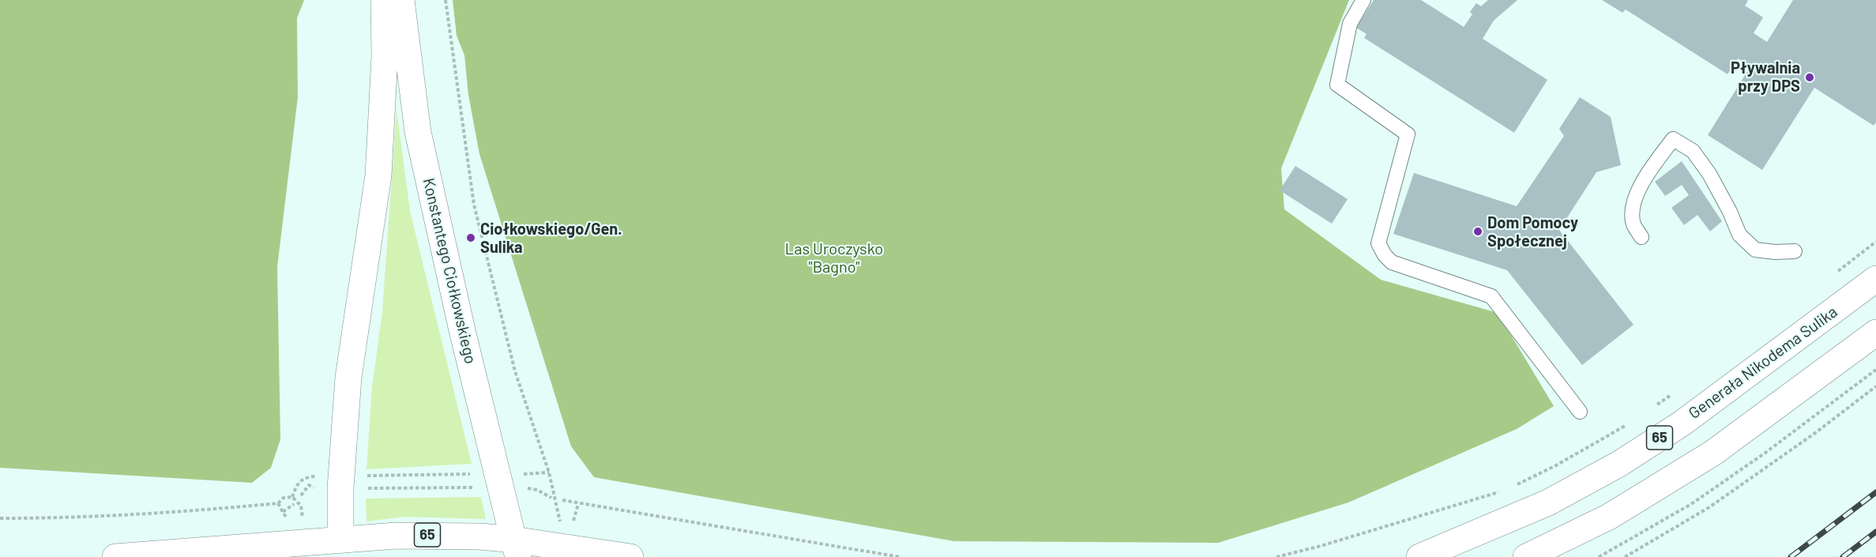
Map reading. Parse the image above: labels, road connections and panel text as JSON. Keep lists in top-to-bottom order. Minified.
{"streets":{"main road":["Konstantego Ciołkowskiego","Generała Nikodema Sulika","65"]},"crossings":[["Konstantego Ciołkowskiego","65"]],"parks":["Las Uroczysko \"Bagno\""],"places":["Pływalnia przy DPS","Dom Pomocy Społecznej","Ciołkowskiego/Gen. Sulika"]}
